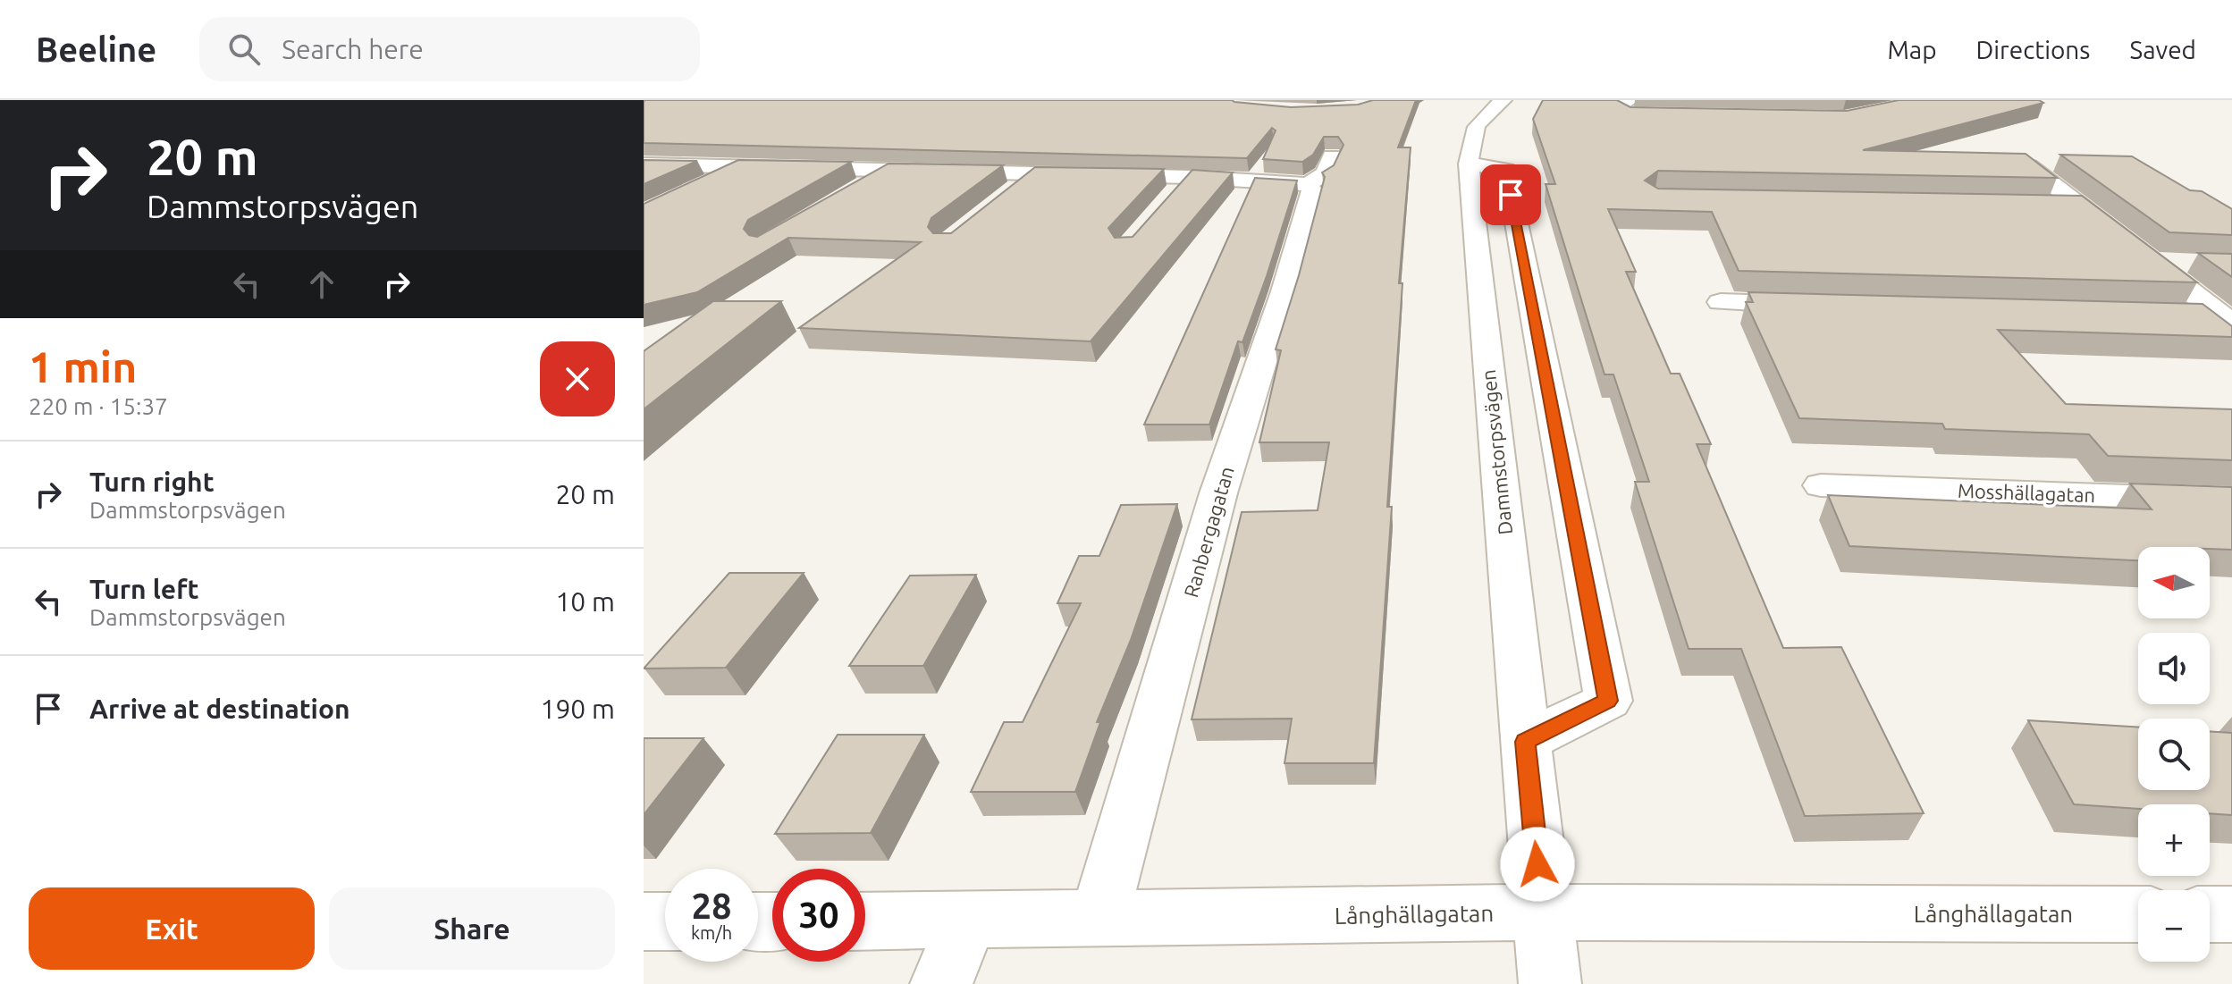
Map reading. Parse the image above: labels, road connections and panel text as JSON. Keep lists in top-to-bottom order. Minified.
{"streets":{"street":["Dammstorpsvägen","Mosshällagatan","Ranbergagatan","Långhällagatan"]},"crossings":[["Dammstorpsvägen","Långhällagatan"],["Ranbergagatan","Långhällagatan"]],"north":"left","page":{"header":"Beeline","search":"Search here","nav":["Map","Directions","Saved"],"turn":["20 m","Dammstorpsvägen"],"heading":["1 min","220 m · 15:37"],"list":[{"name":"Turn right","note":"Dammstorpsvägen","value":"20 m"},{"name":"Turn left","note":"Dammstorpsvägen","value":"10 m"},{"name":"Arrive at destination","value":"190 m"}],"map_buttons":["+","−"],"speed":"28 km/h","limit":"30","buttons":["Exit","Share"]}}
